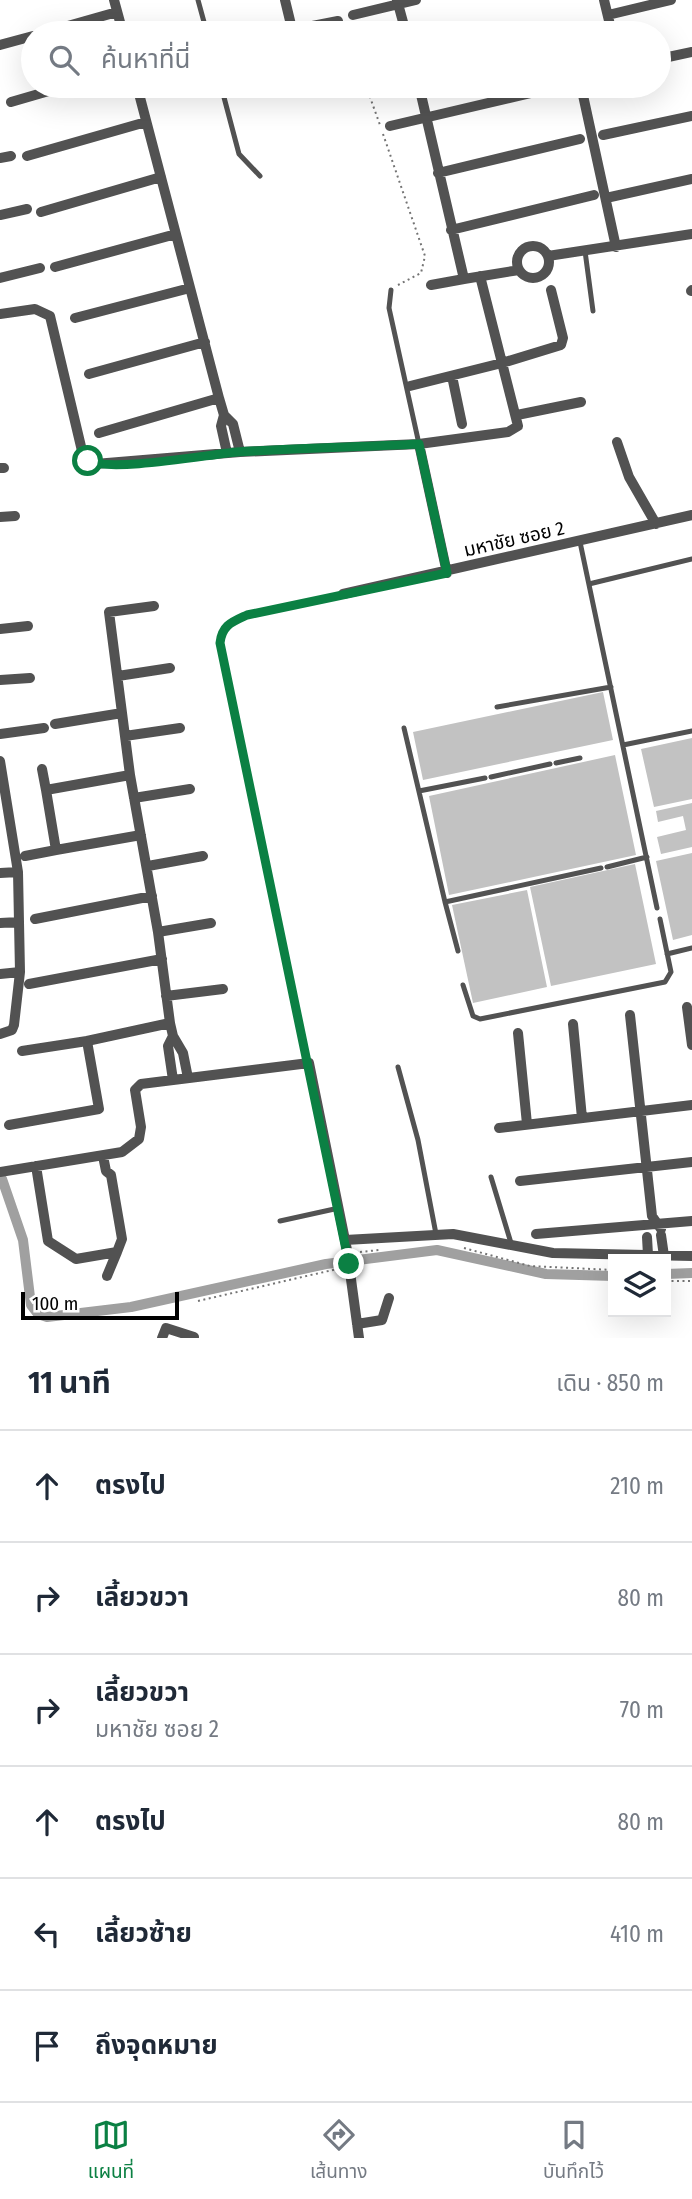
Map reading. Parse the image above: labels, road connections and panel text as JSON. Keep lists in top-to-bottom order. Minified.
{"streets":{"street":["มหาชัย ซอย 2"]},"scale_bar":"100 m","page":{"search":"ค้นหาที่นี่","scale":"100 m","heading":["11 นาที","เดิน · 850 m"],"list":[["ตรงไป","210 m"],["เลี้ยวขวา","80 m"],["เลี้ยวขวา","มหาชัย ซอย 2","70 m"],["ตรงไป","80 m"],["เลี้ยวซ้าย","410 m"],"ถึงจุดหมาย"],"nav":["แผนที่","เส้นทาง","บันทึกไว้"]}}
